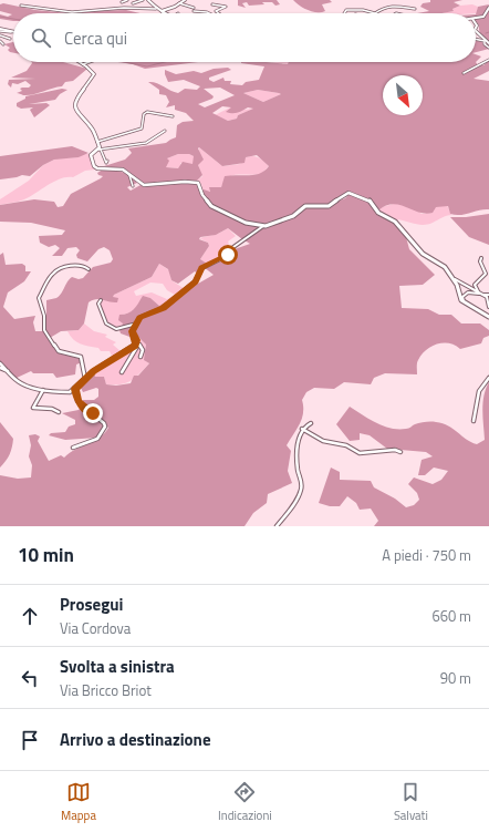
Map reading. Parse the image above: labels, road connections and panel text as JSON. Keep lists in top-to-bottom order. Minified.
{"north":"bottom right","page":{"search":"Cerca qui","heading":["10 min","A piedi · 750 m"],"list":[["Prosegui","Via Cordova","660 m"],["Svolta a sinistra","Via Bricco Briot","90 m"],"Arrivo a destinazione"],"nav":["Mappa","Indicazioni","Salvati"]}}
